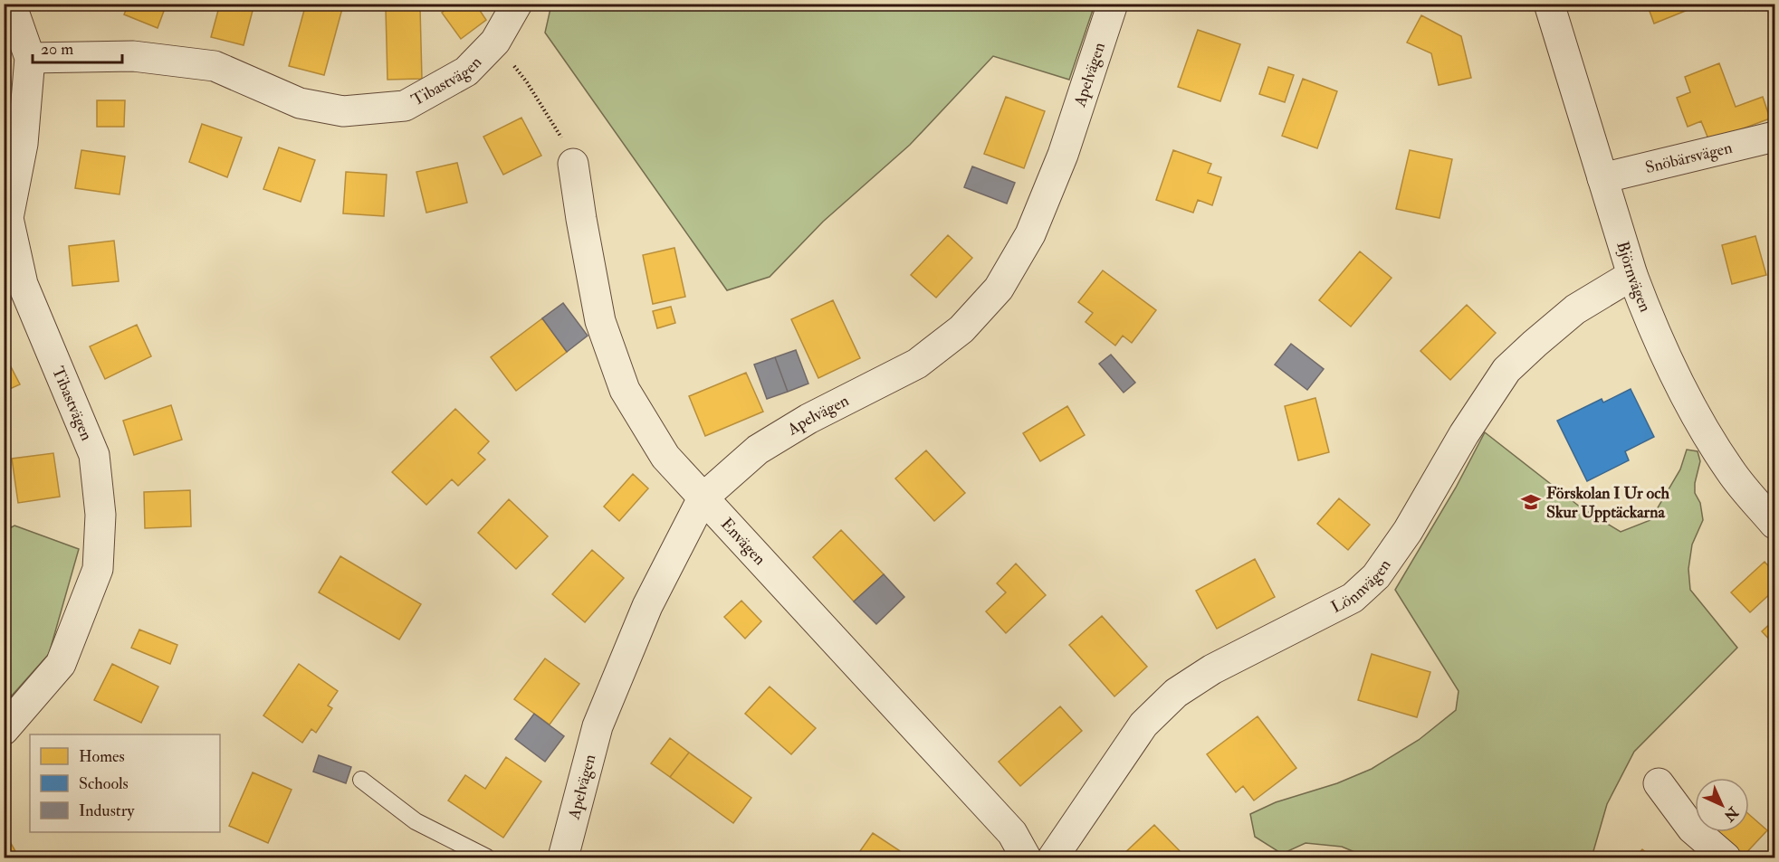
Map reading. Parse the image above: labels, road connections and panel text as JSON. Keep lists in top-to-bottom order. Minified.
{"streets":{"street":["Apelvägen","Tibastvägen","Snöbärsvägen","Björnvägen","Envägen","Lönnvägen"]},"crossings":[["Apelvägen","Envägen"],["Snöbärsvägen","Björnvägen"],["Björnvägen","Lönnvägen"]],"places":{"school or university":["Förskolan I Ur och Skur Upptäckarna"]},"legend":["Homes","Schools","Industry"],"scale_bar":"20 m","north":"bottom right"}
